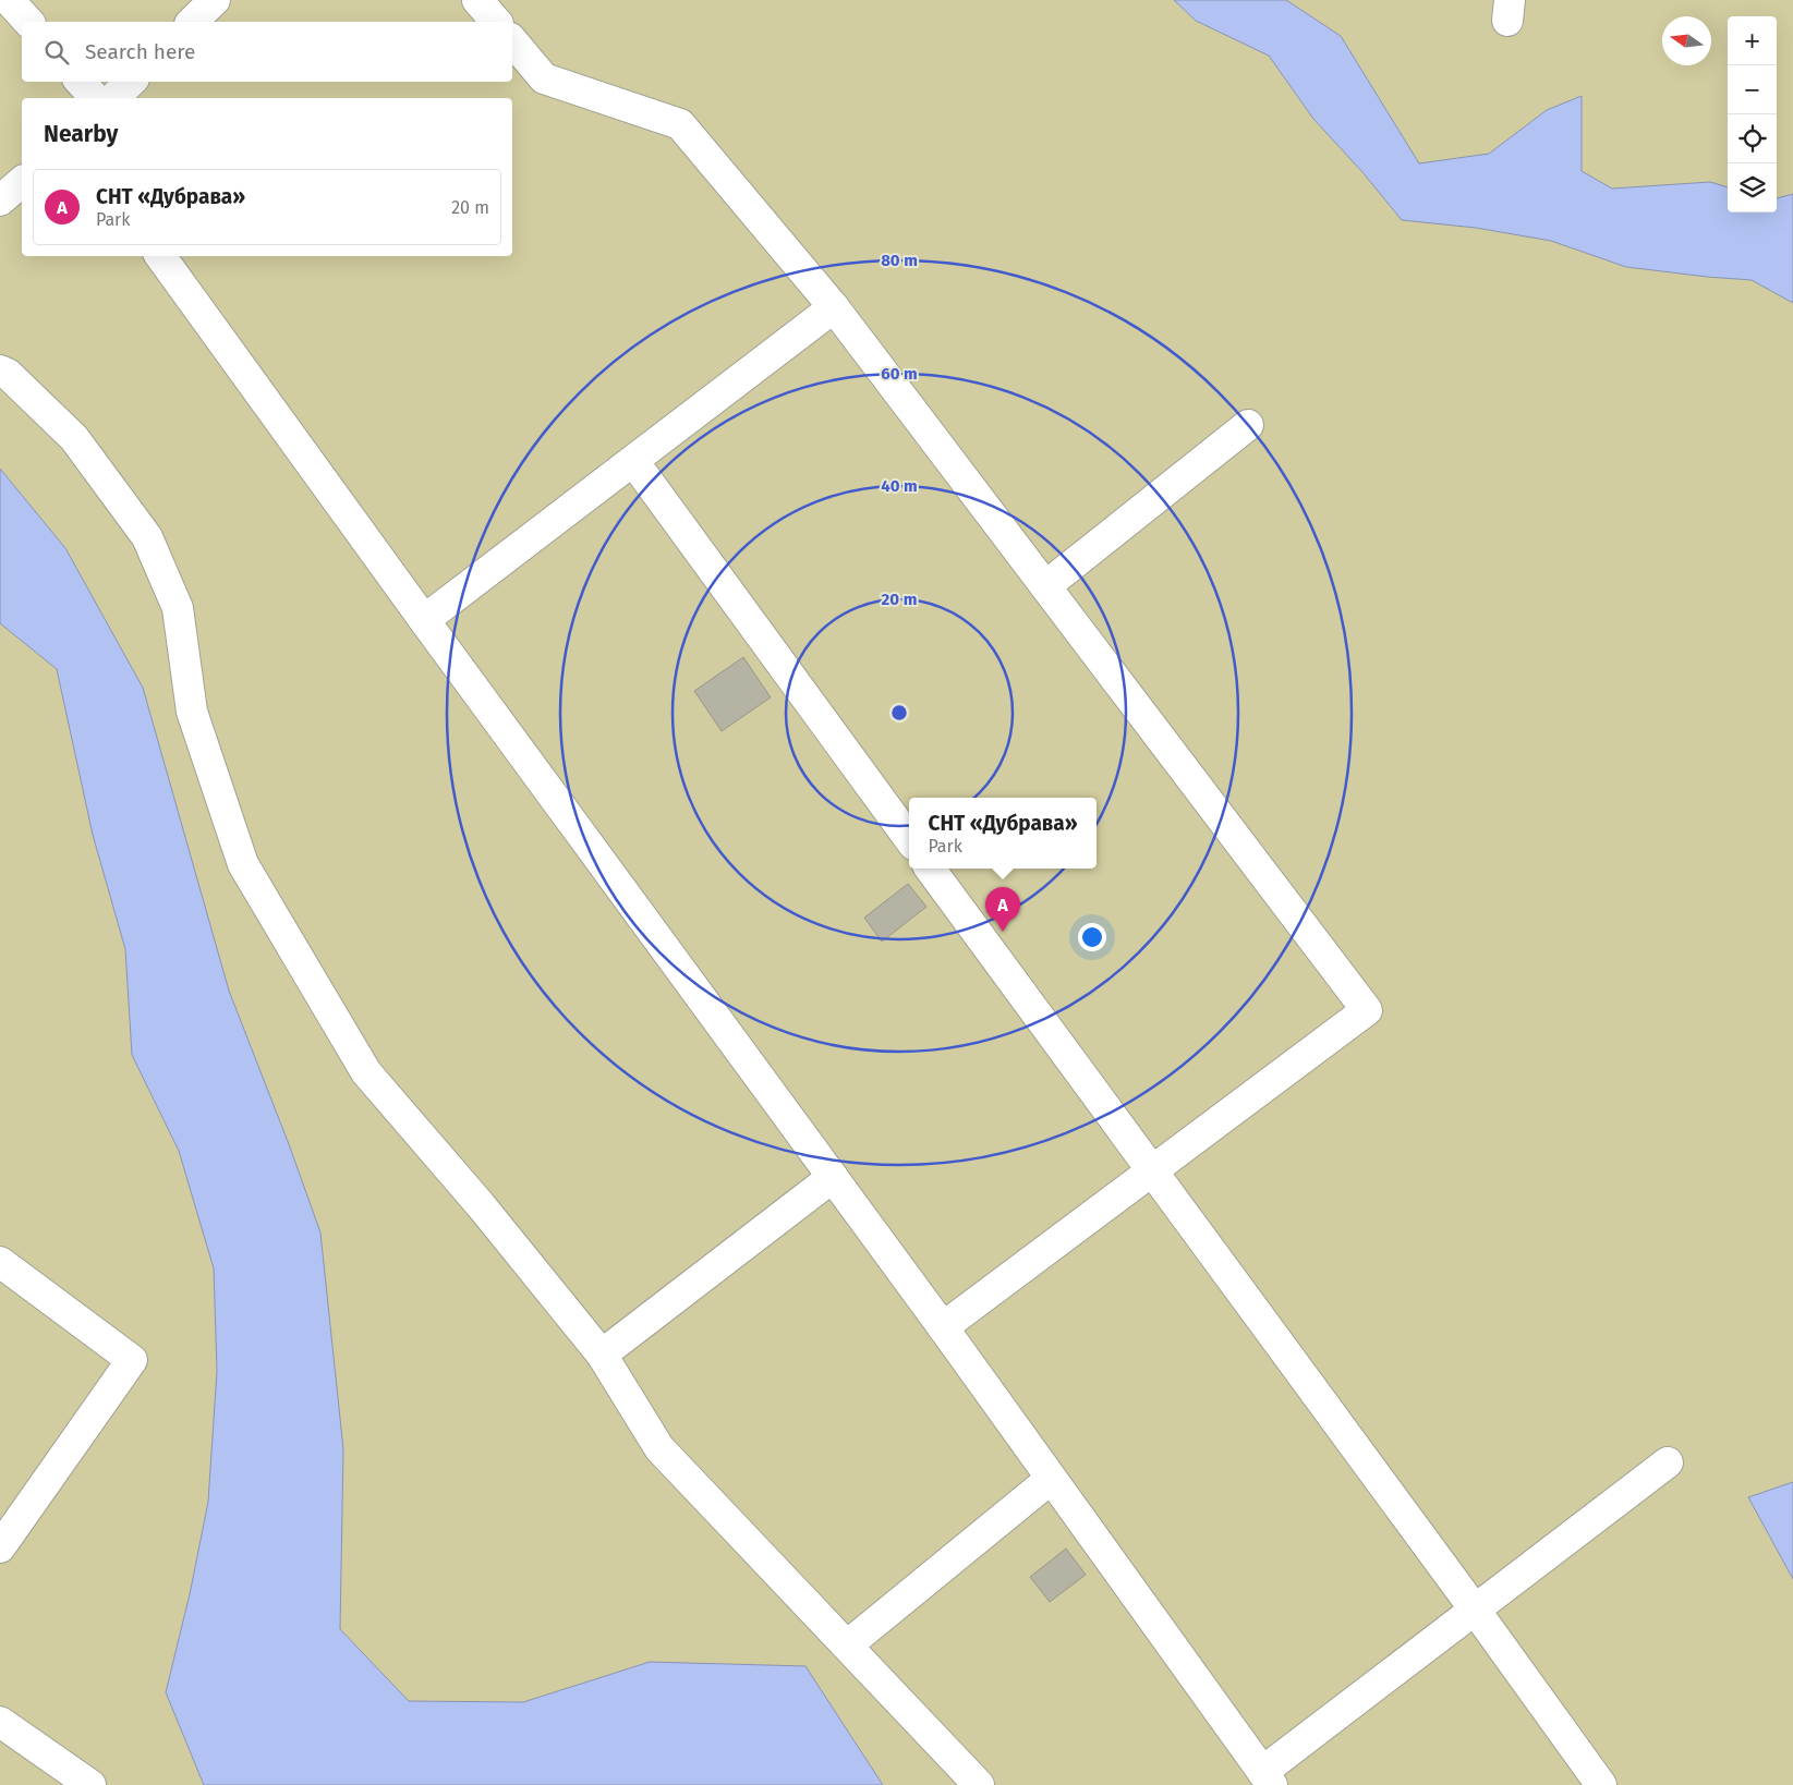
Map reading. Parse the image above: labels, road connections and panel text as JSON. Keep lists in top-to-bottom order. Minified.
{"north":"left","page":{"map_buttons":["+","−"],"search":"Search here","heading":"Nearby","list":[{"mark":"A","name":"СНТ «Дубрава»","note":"Park","value":"20 m"}],"popup":["СНТ «Дубрава»","Park"],"pins":"A"},"rings":["80 m","60 m","40 m","20 m"]}
